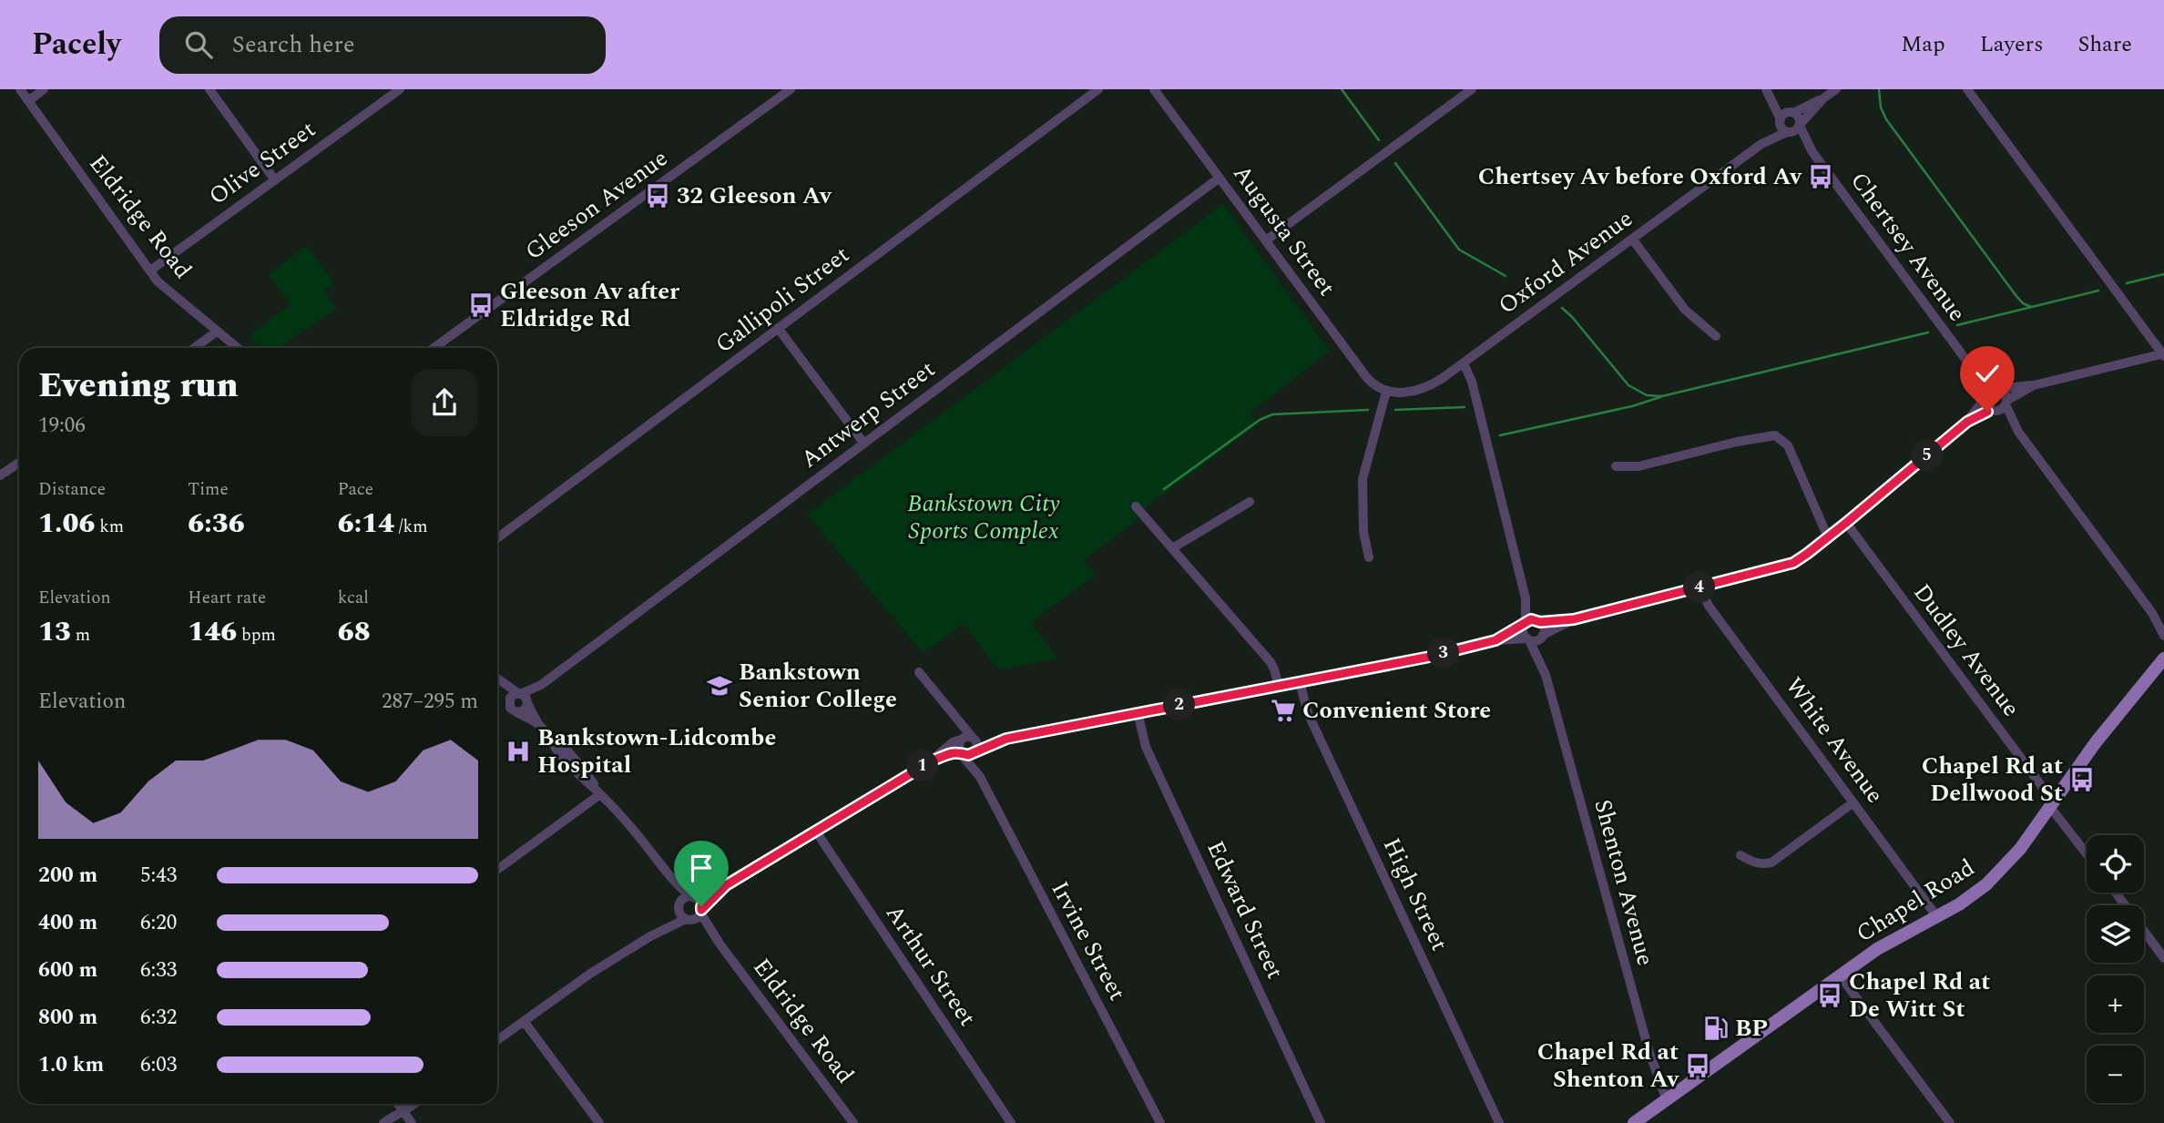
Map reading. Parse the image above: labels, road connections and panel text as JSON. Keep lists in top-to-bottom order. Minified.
{"streets":{"main road":["Chapel Road"],"street":["Olive Street","Gleeson Avenue","Eldridge Road","Augusta Street","Chertsey Avenue","Oxford Avenue","Gallipoli Street","Antwerp Street","Dudley Avenue","White Avenue","Shenton Avenue","High Street","Edward Street","Irvine Street","Arthur Street"]},"crossings":[["Olive Street","Eldridge Road"],["Augusta Street","Oxford Avenue"],["Augusta Street","Antwerp Street"],["Chertsey Avenue","Oxford Avenue"],["Dudley Avenue","Chapel Road"],["White Avenue","Chapel Road"],["Shenton Avenue","Chapel Road"]],"parks":["Bankstown City Sports Complex"],"places":{"bus stop":["Chertsey Av before Oxford Av","32 Gleeson Av","Gleeson Av after Eldridge Rd","Chapel Rd at Dellwood St","Chapel Rd at De Witt St","Chapel Rd at Shenton Av"],"school or university":["Bankstown Senior College"],"supermarket":["Convenient Store"],"hospital":["Bankstown-Lidcombe Hospital"],"fuel station":["BP"]},"page":{"header":"Pacely","search":"Search here","nav":["Map","Layers","Share"],"heading":["Evening run","19:06"],"pins":["5","4","3","2","1"],"stats":[["Distance","1.06 km"],["Time","6:36"],["Pace","6:14 /km"],["Elevation","13 m"],["Heart rate","146 bpm"],["kcal","68"]],"chart":["Elevation","287–295 m"],"map_buttons":["+","−"],"list":[{"name":"200 m","note":"5:43"},{"name":"400 m","note":"6:20"},{"name":"600 m","note":"6:33"},{"name":"800 m","note":"6:32"},{"name":"1.0 km","note":"6:03"}]}}
